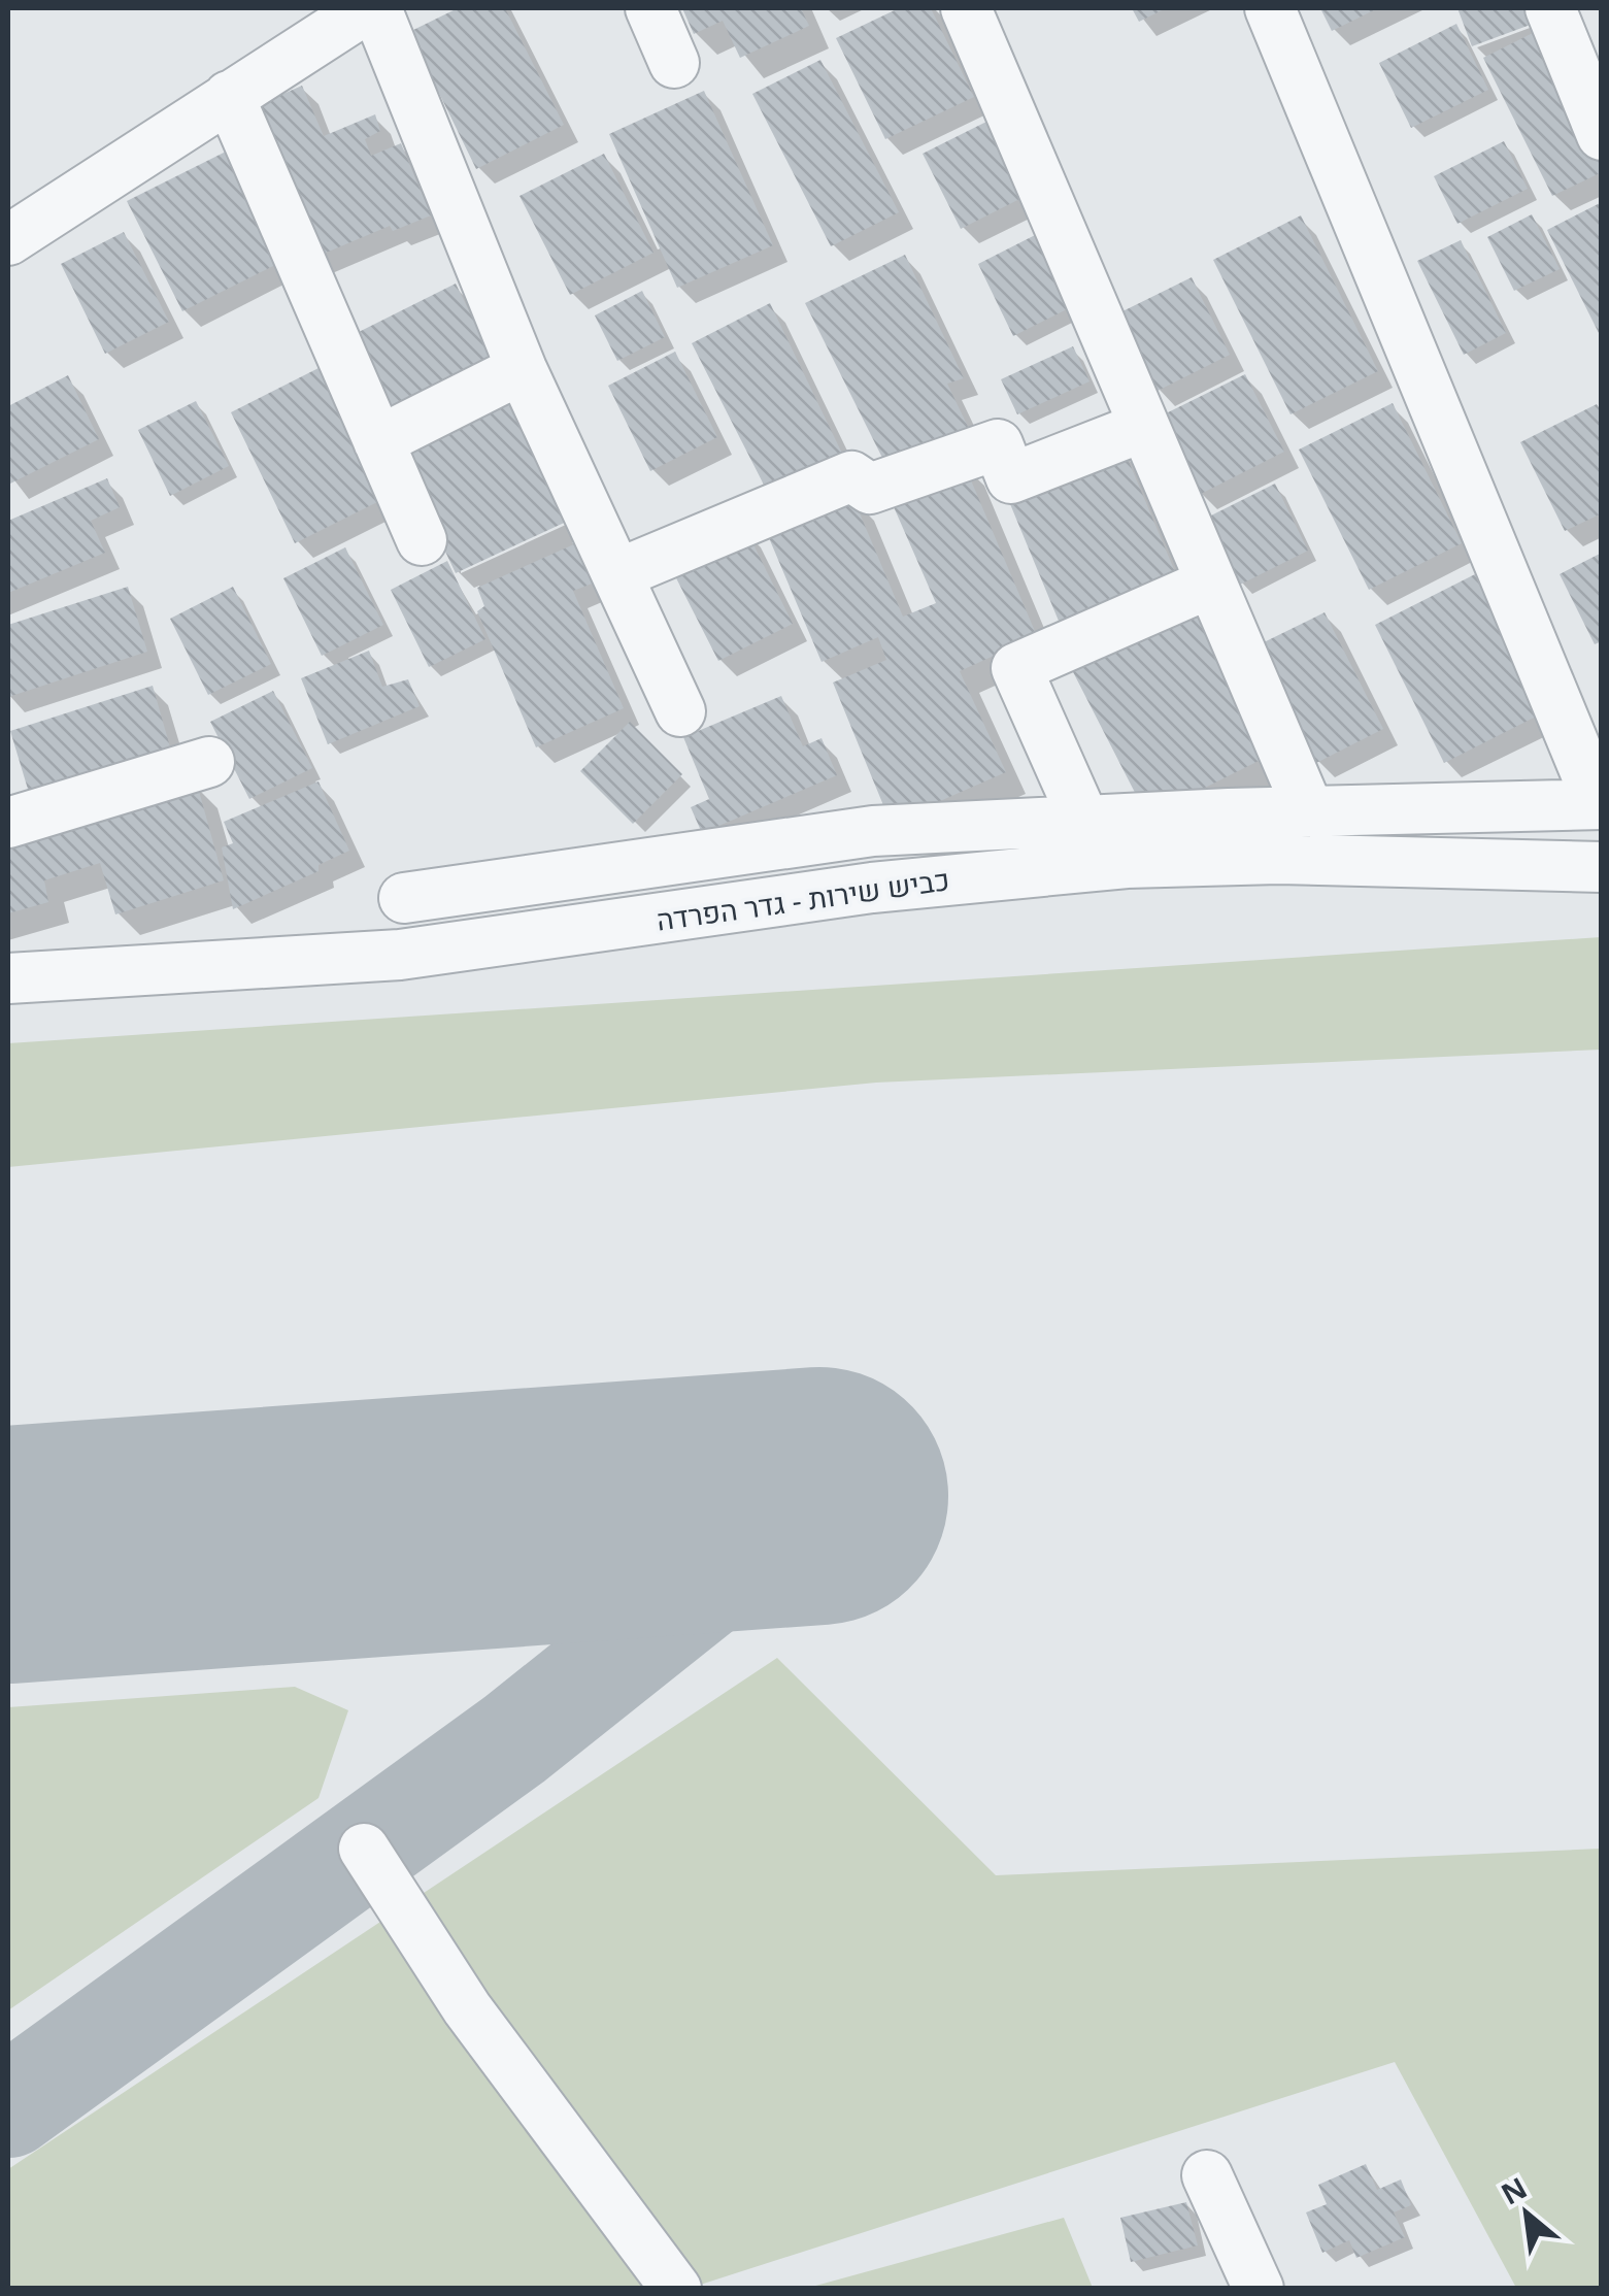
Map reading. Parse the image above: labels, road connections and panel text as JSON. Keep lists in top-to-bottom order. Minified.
{"streets":{"street":["כביש שירות - גדר הפרדה"]},"north":"top left"}
